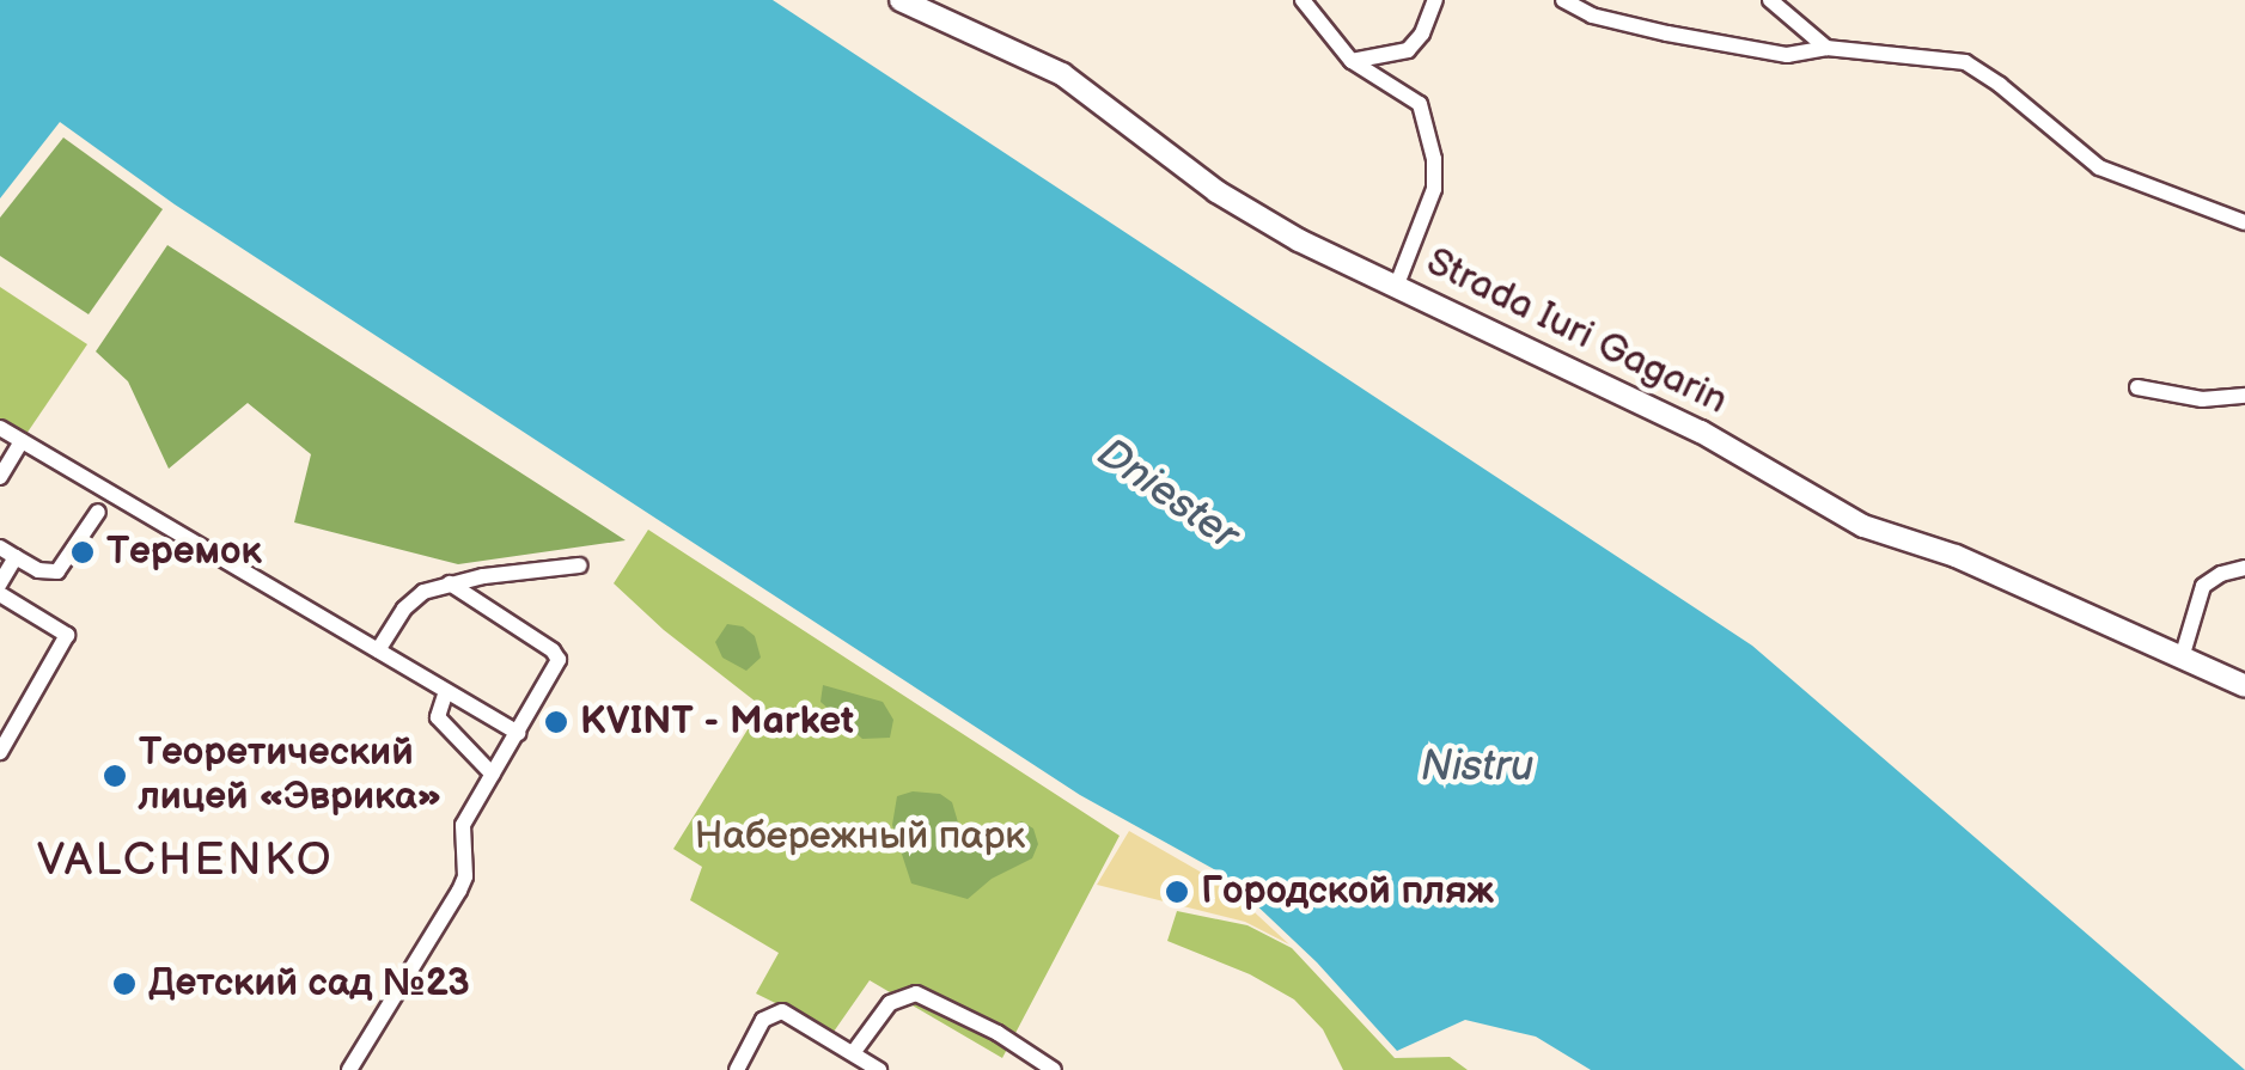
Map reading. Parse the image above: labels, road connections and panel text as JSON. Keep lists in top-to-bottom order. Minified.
{"streets":{"main road":["Strada Iuri Gagarin"]},"districts":["VALCHENKO"],"water":["Dniester","Nistru"],"parks":["Набережный парк"],"places":["Теремок","KVINT - Market","Теоретический лицей «Эврика»","Городской пляж","Детский сад №23"]}
